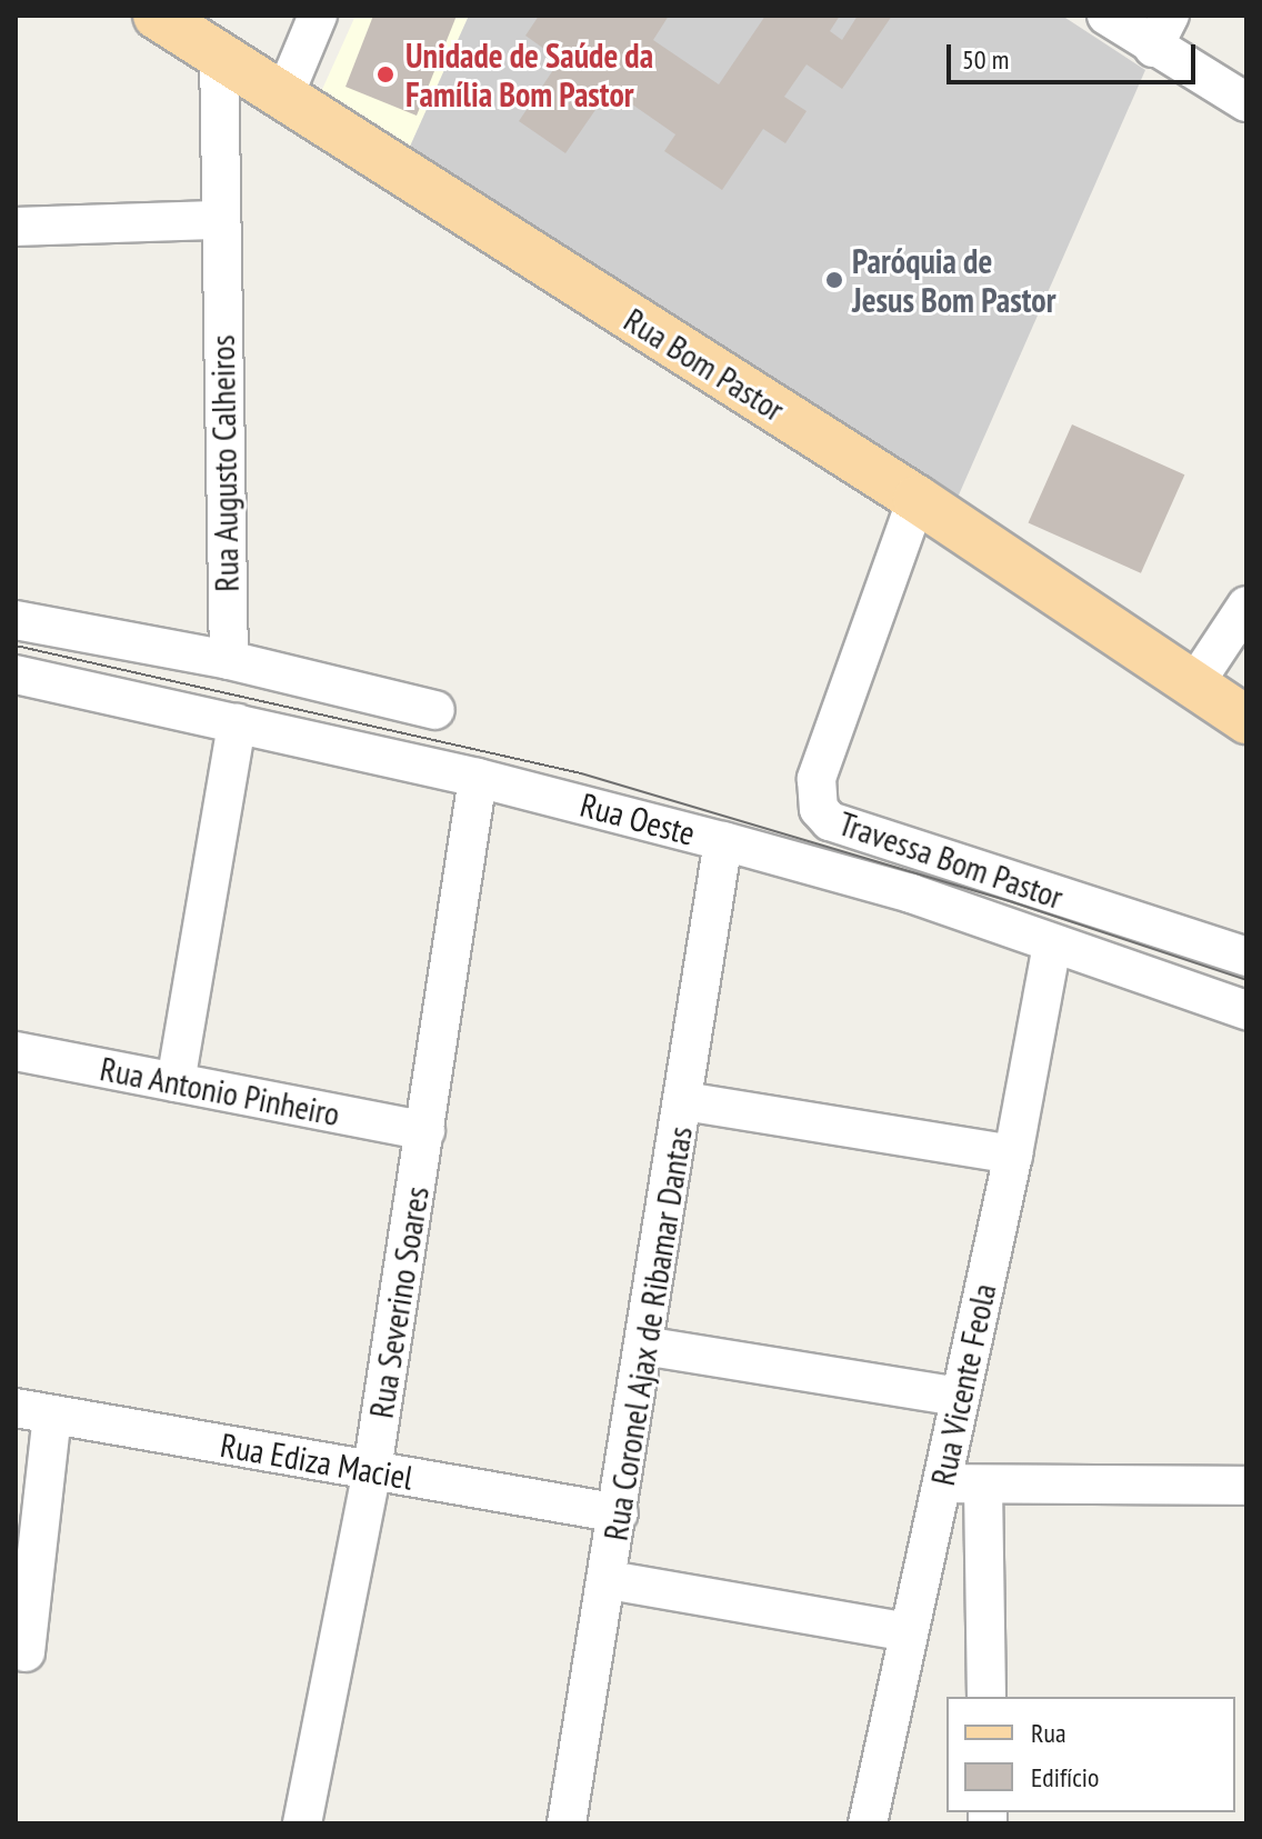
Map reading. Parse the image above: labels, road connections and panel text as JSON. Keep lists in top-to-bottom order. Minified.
{"streets":{"main road":["Rua Bom Pastor"],"street":["Rua Augusto Calheiros","Rua Oeste","Travessa Bom Pastor","Rua Antonio Pinheiro","Rua Severino Soares","Rua Coronel Ajax de Ribamar Dantas","Rua Vicente Feola","Rua Ediza Maciel"]},"crossings":[["Rua Bom Pastor","Rua Augusto Calheiros"],["Rua Bom Pastor","Travessa Bom Pastor"],["Rua Oeste","Rua Severino Soares"],["Rua Oeste","Rua Coronel Ajax de Ribamar Dantas"],["Rua Oeste","Rua Vicente Feola"],["Rua Antonio Pinheiro","Rua Severino Soares"],["Rua Severino Soares","Rua Ediza Maciel"],["Rua Coronel Ajax de Ribamar Dantas","Rua Ediza Maciel"]],"places":["Unidade de Saúde da Família Bom Pastor","Paróquia de Jesus Bom Pastor"],"legend":["Rua","Edifício"],"scale_bar":"50 m"}
